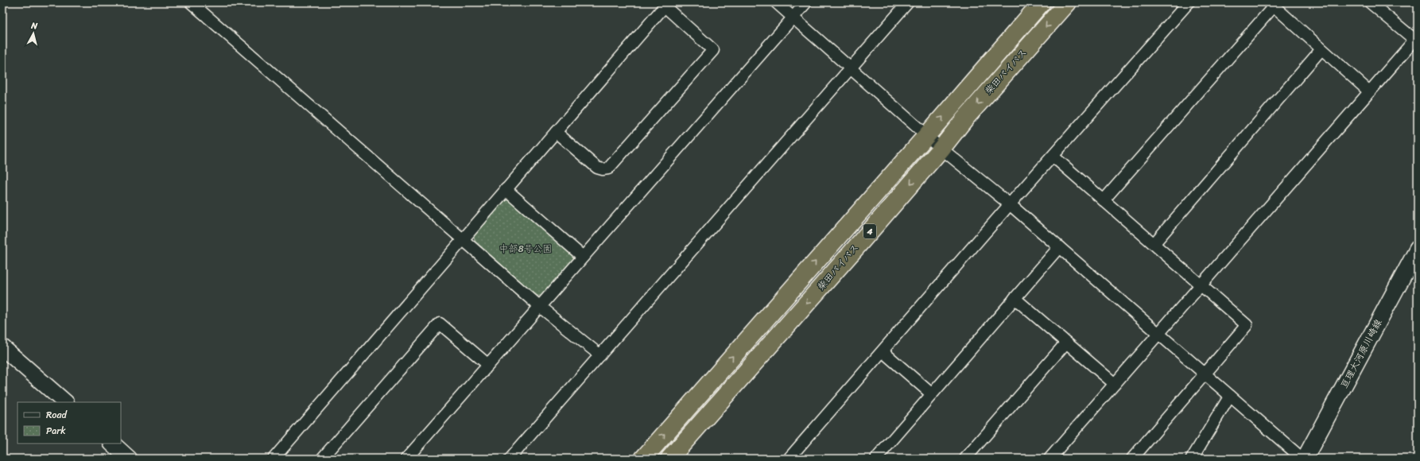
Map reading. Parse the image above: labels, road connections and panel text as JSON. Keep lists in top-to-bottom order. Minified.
{"streets":{"highway":["柴田バイパス","4"],"street":["亘理大河原川崎線"]},"parks":["中部8号公園"],"legend":["Road","Park"],"north":"top"}
